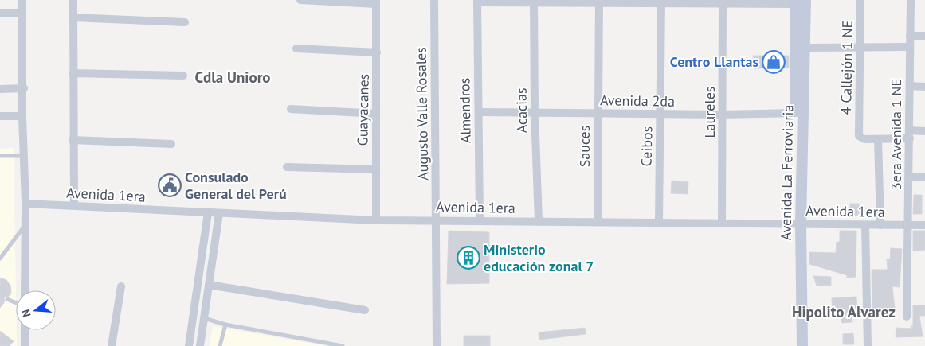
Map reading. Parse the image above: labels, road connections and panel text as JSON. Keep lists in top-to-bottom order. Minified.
{"streets":{"main road":["Avenida La Ferroviaria"],"street":["4 Callejón 1 NE","Avenida 2da","Guayacanes","Almendros","Acacias","Laureles","Augusto Valle Rosales","3era Avenida 1 NE","Sauces","Ceibos","Avenida 1era"]},"crossings":[["Avenida 2da","Almendros"],["Avenida 2da","Acacias"],["Avenida 2da","Laureles"],["Avenida 2da","Sauces"],["Avenida 2da","Ceibos"],["Avenida 2da","Avenida La Ferroviaria"],["Guayacanes","Avenida 1era"],["Almendros","Avenida 1era"],["Acacias","Avenida 1era"],["Laureles","Avenida 1era"],["Augusto Valle Rosales","Avenida 1era"],["3era Avenida 1 NE","Avenida 1era"],["Sauces","Avenida 1era"],["Ceibos","Avenida 1era"],["Avenida La Ferroviaria","Avenida 1era"]],"districts":["Cdla Unioro","Hipolito Alvarez"],"places":{"shop":["Centro Llantas"],"public building":["Consulado General del Perú"],"building":["Ministerio educación zonal 7"]},"north":"left"}
